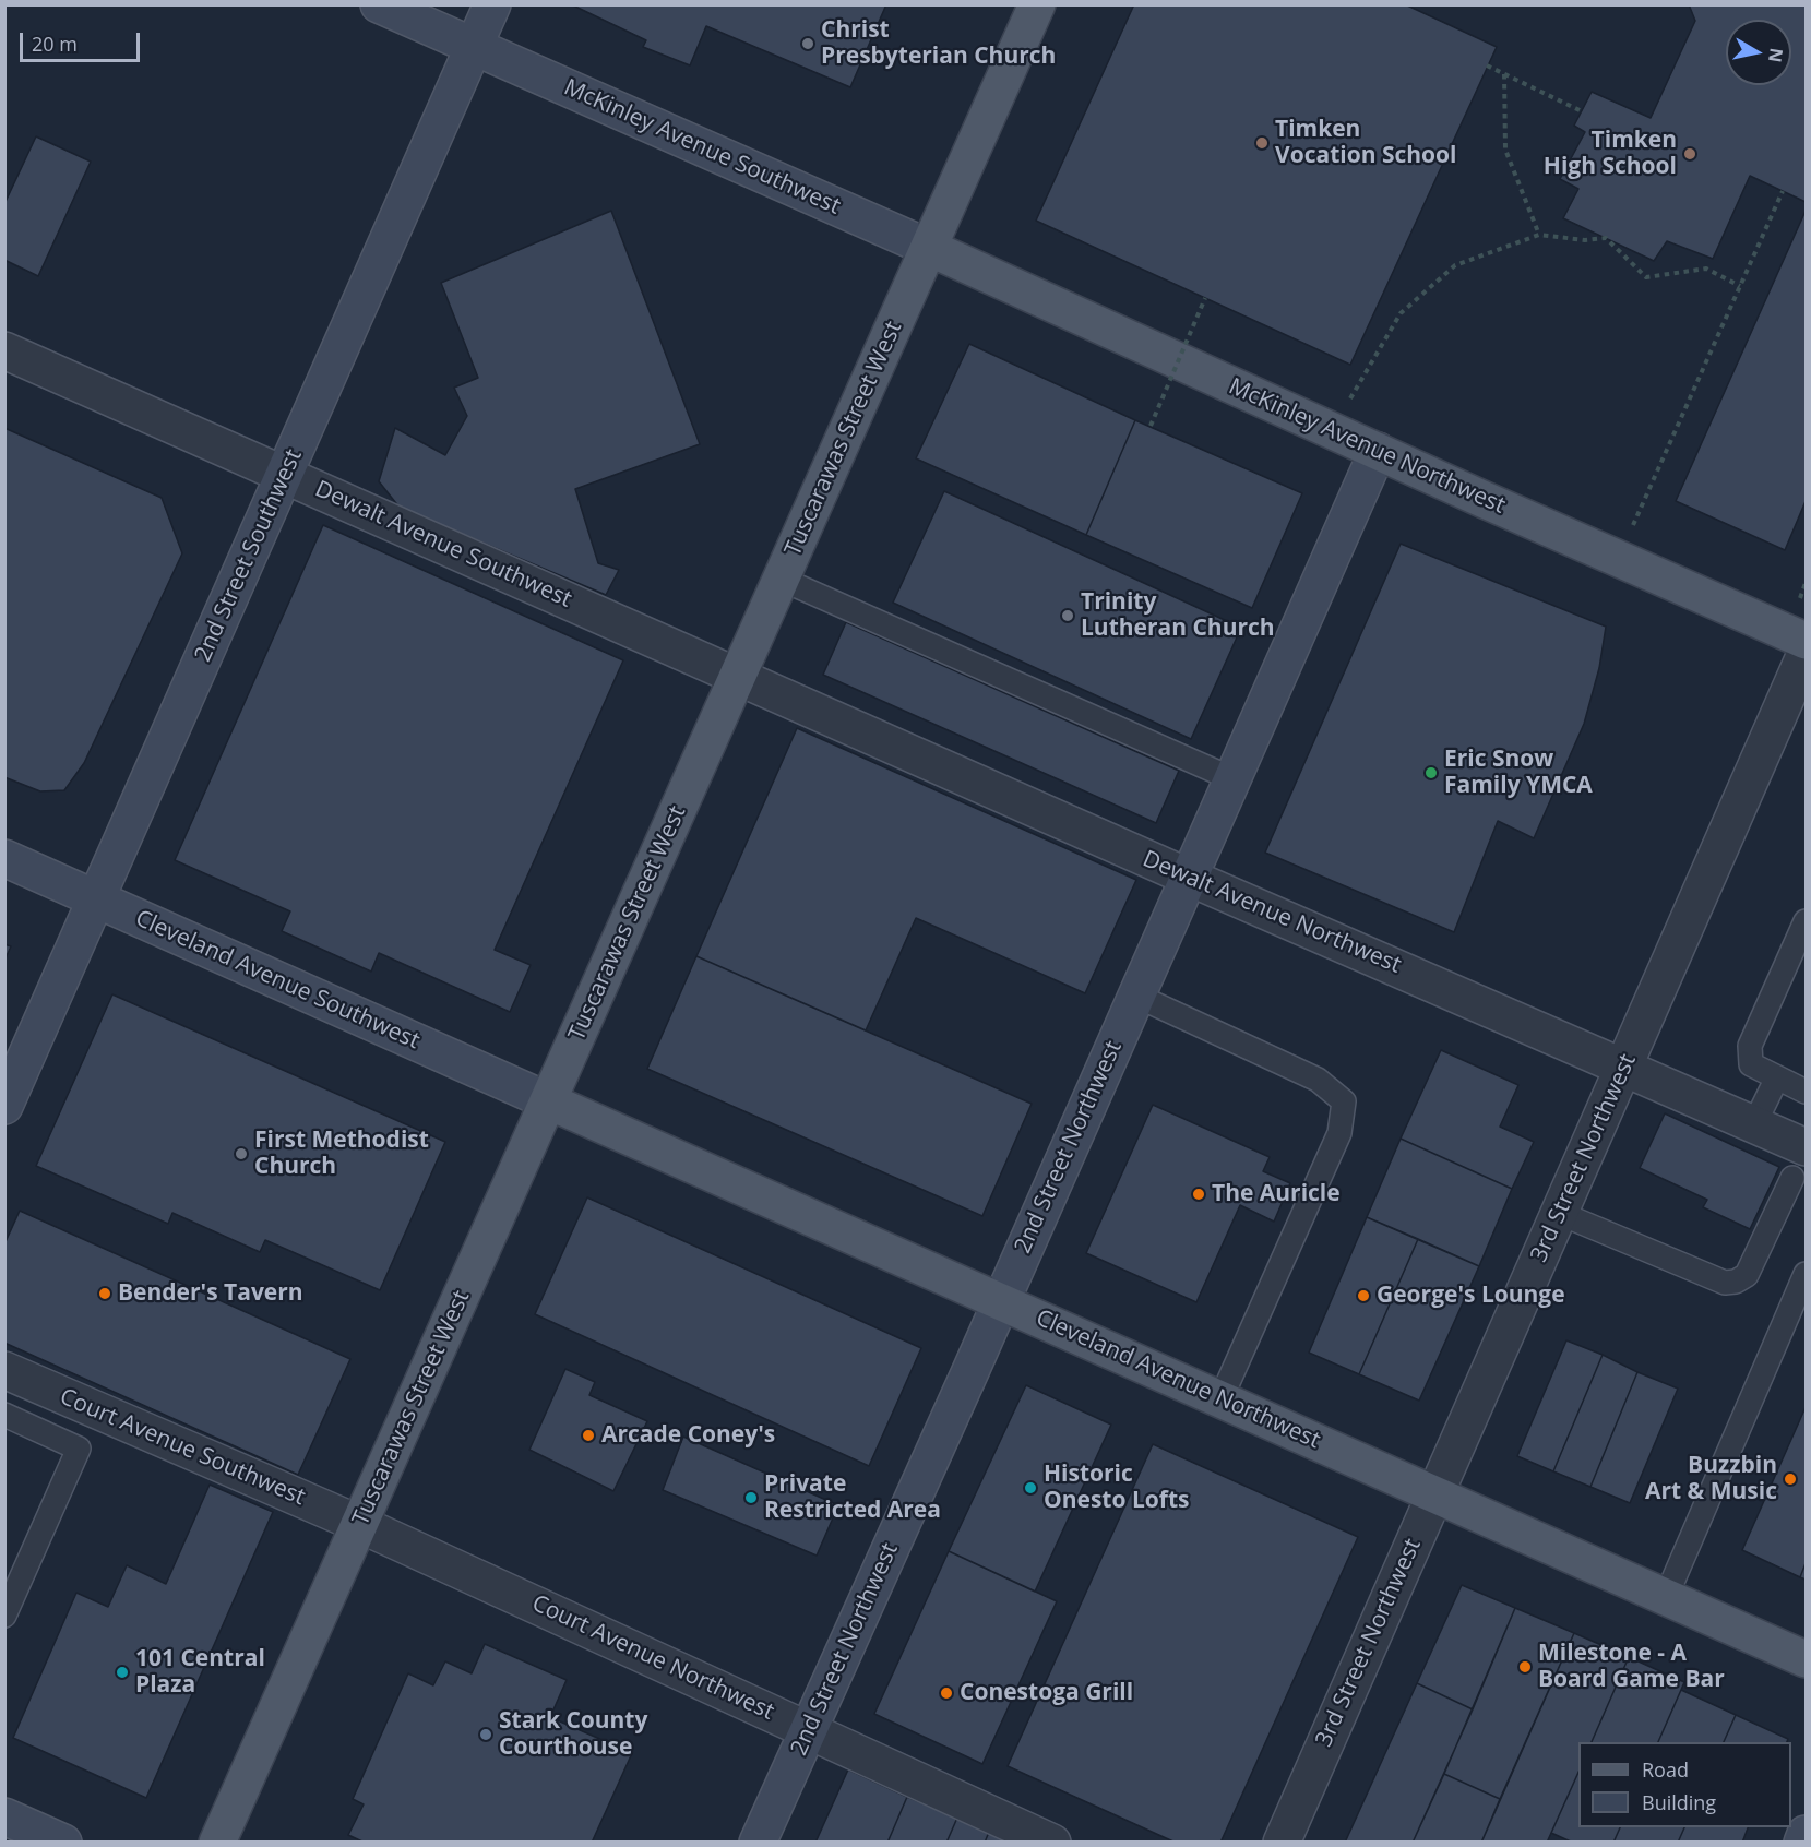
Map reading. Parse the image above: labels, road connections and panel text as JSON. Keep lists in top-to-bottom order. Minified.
{"streets":{"main road":["Tuscarawas Street West","McKinley Avenue Northwest","Cleveland Avenue Northwest"],"street":["McKinley Avenue Southwest","Dewalt Avenue Southwest","2nd Street Southwest","Dewalt Avenue Northwest","Cleveland Avenue Southwest","2nd Street Northwest","3rd Street Northwest","Court Avenue Southwest","Court Avenue Northwest"]},"crossings":[["McKinley Avenue Southwest","Tuscarawas Street West"],["McKinley Avenue Southwest","McKinley Avenue Northwest"],["McKinley Avenue Southwest","2nd Street Southwest"],["Tuscarawas Street West","McKinley Avenue Northwest"],["Tuscarawas Street West","Dewalt Avenue Southwest"],["Tuscarawas Street West","Dewalt Avenue Northwest"],["Tuscarawas Street West","Cleveland Avenue Southwest"],["Tuscarawas Street West","Cleveland Avenue Northwest"],["Tuscarawas Street West","Court Avenue Southwest"],["Tuscarawas Street West","Court Avenue Northwest"],["McKinley Avenue Northwest","2nd Street Northwest"],["Dewalt Avenue Southwest","2nd Street Southwest"],["Dewalt Avenue Southwest","Dewalt Avenue Northwest"],["2nd Street Southwest","Cleveland Avenue Southwest"],["Dewalt Avenue Northwest","2nd Street Northwest"],["Dewalt Avenue Northwest","3rd Street Northwest"],["Cleveland Avenue Southwest","Cleveland Avenue Northwest"],["2nd Street Northwest","Cleveland Avenue Northwest"],["2nd Street Northwest","Court Avenue Northwest"],["3rd Street Northwest","Cleveland Avenue Northwest"],["Court Avenue Southwest","Court Avenue Northwest"]],"places":["Christ Presbyterian Church","Timken Vocation School","Timken High School","Trinity Lutheran Church","Eric Snow Family YMCA","First Methodist Church","The Auricle","Bender's Tavern","George's Lounge","Arcade Coney's","Buzzbin Art & Music","Historic Onesto Lofts","Private Restricted Area","Milestone - A Board Game Bar","101 Central Plaza","Conestoga Grill","Stark County Courthouse"],"legend":["Road","Building"],"scale_bar":"20 m","north":"right"}
